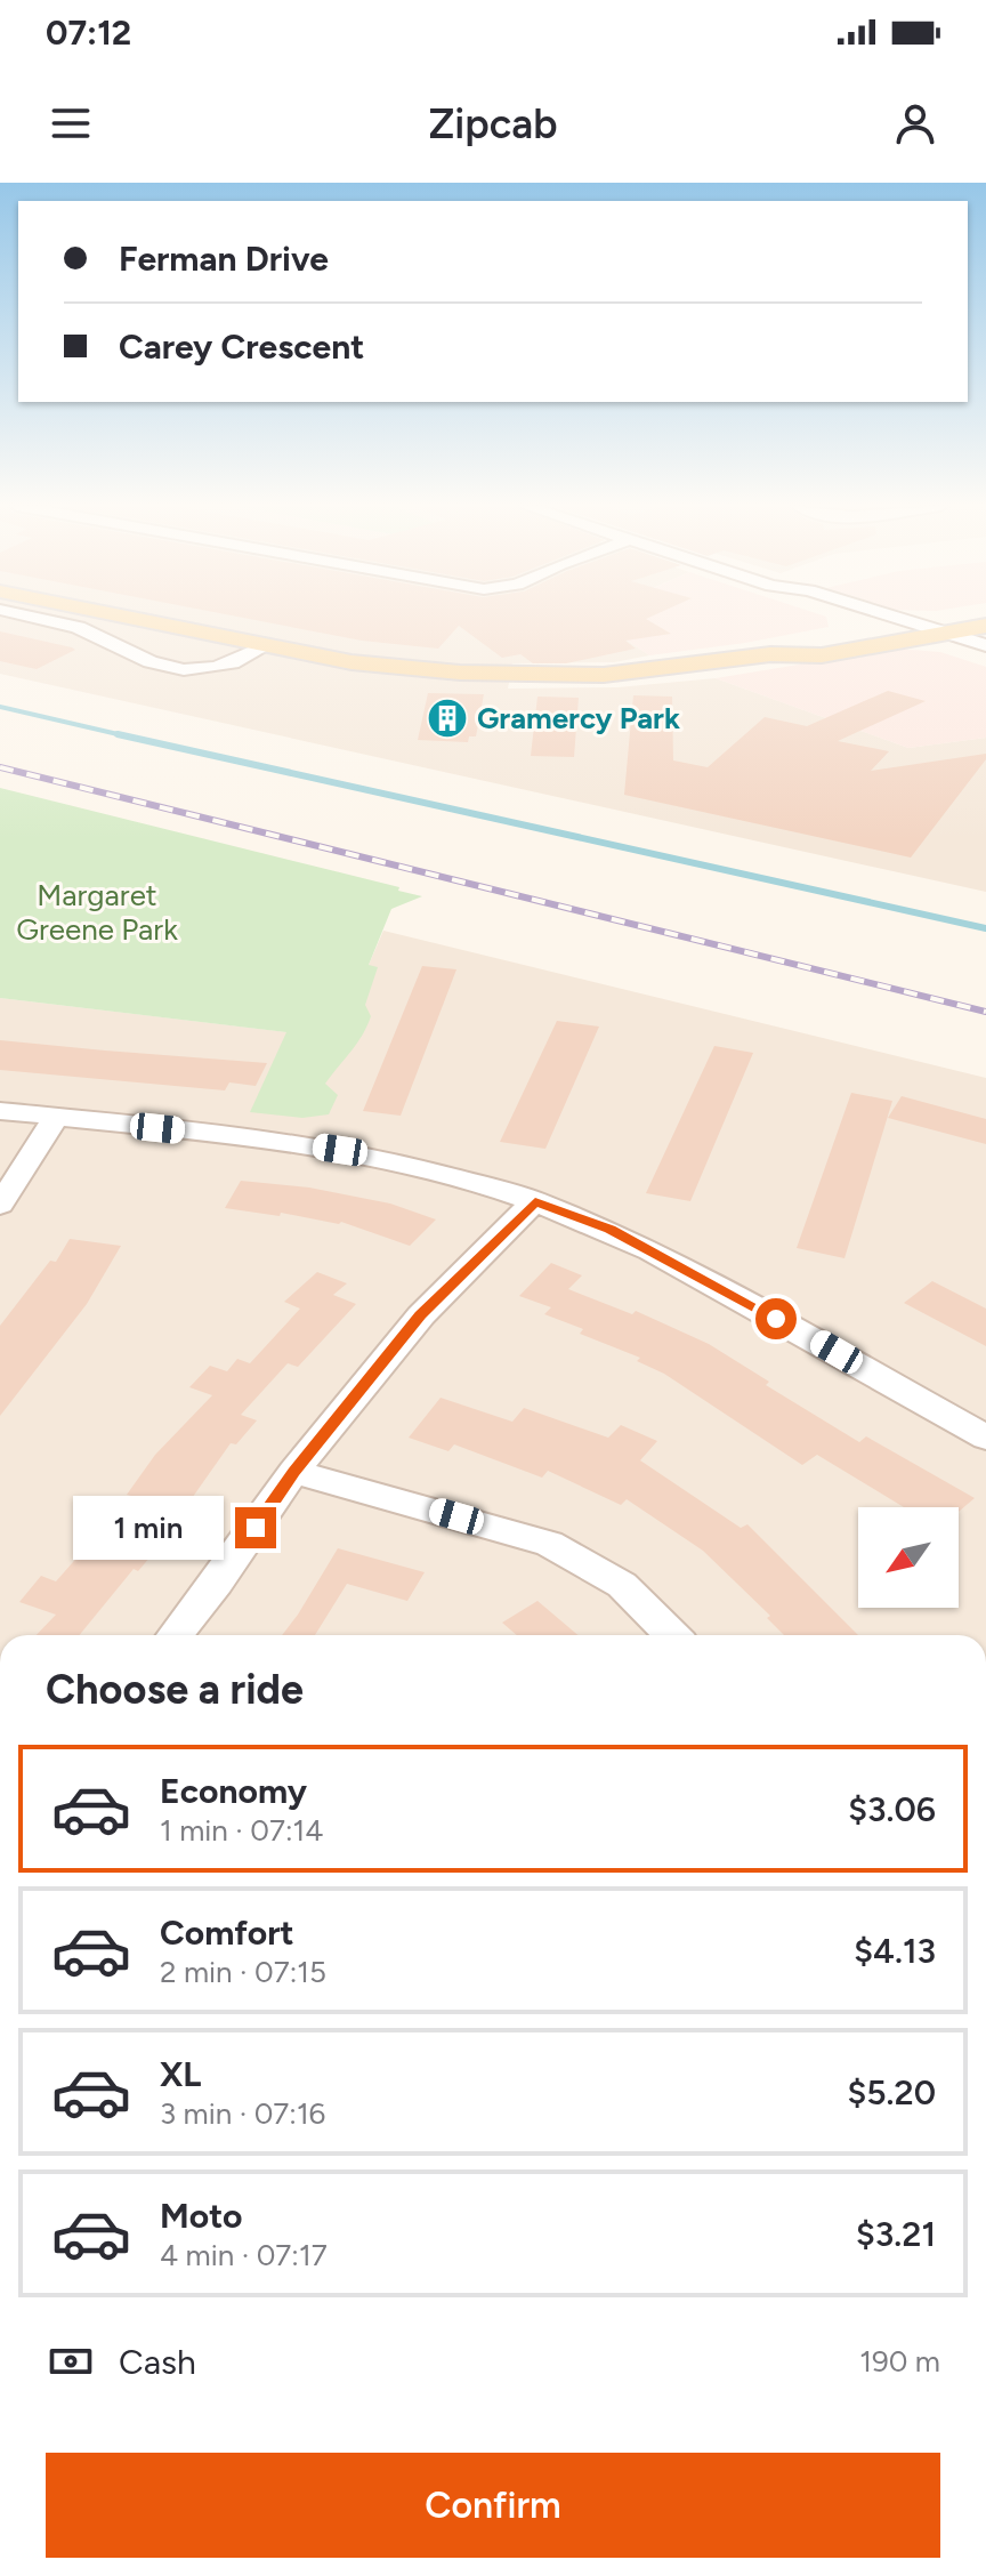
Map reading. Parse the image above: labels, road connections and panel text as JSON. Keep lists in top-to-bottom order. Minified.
{"parks":["Margaret Greene Park"],"places":{"building":["Gramercy Park"]},"north":"bottom left","page":{"status":"07:12","header":"Zipcab","banner":["Ferman Drive","Carey Crescent"],"bubble":"1 min","heading":"Choose a ride","list":[{"name":"Economy","note":"1 min · 07:14","value":"$3.06"},{"name":"Comfort","note":"2 min · 07:15","value":"$4.13"},{"name":"XL","note":"3 min · 07:16","value":"$5.20"},{"name":"Moto","note":"4 min · 07:17","value":"$3.21"}],"pay":["Cash","190 m"],"buttons":"Confirm"}}
